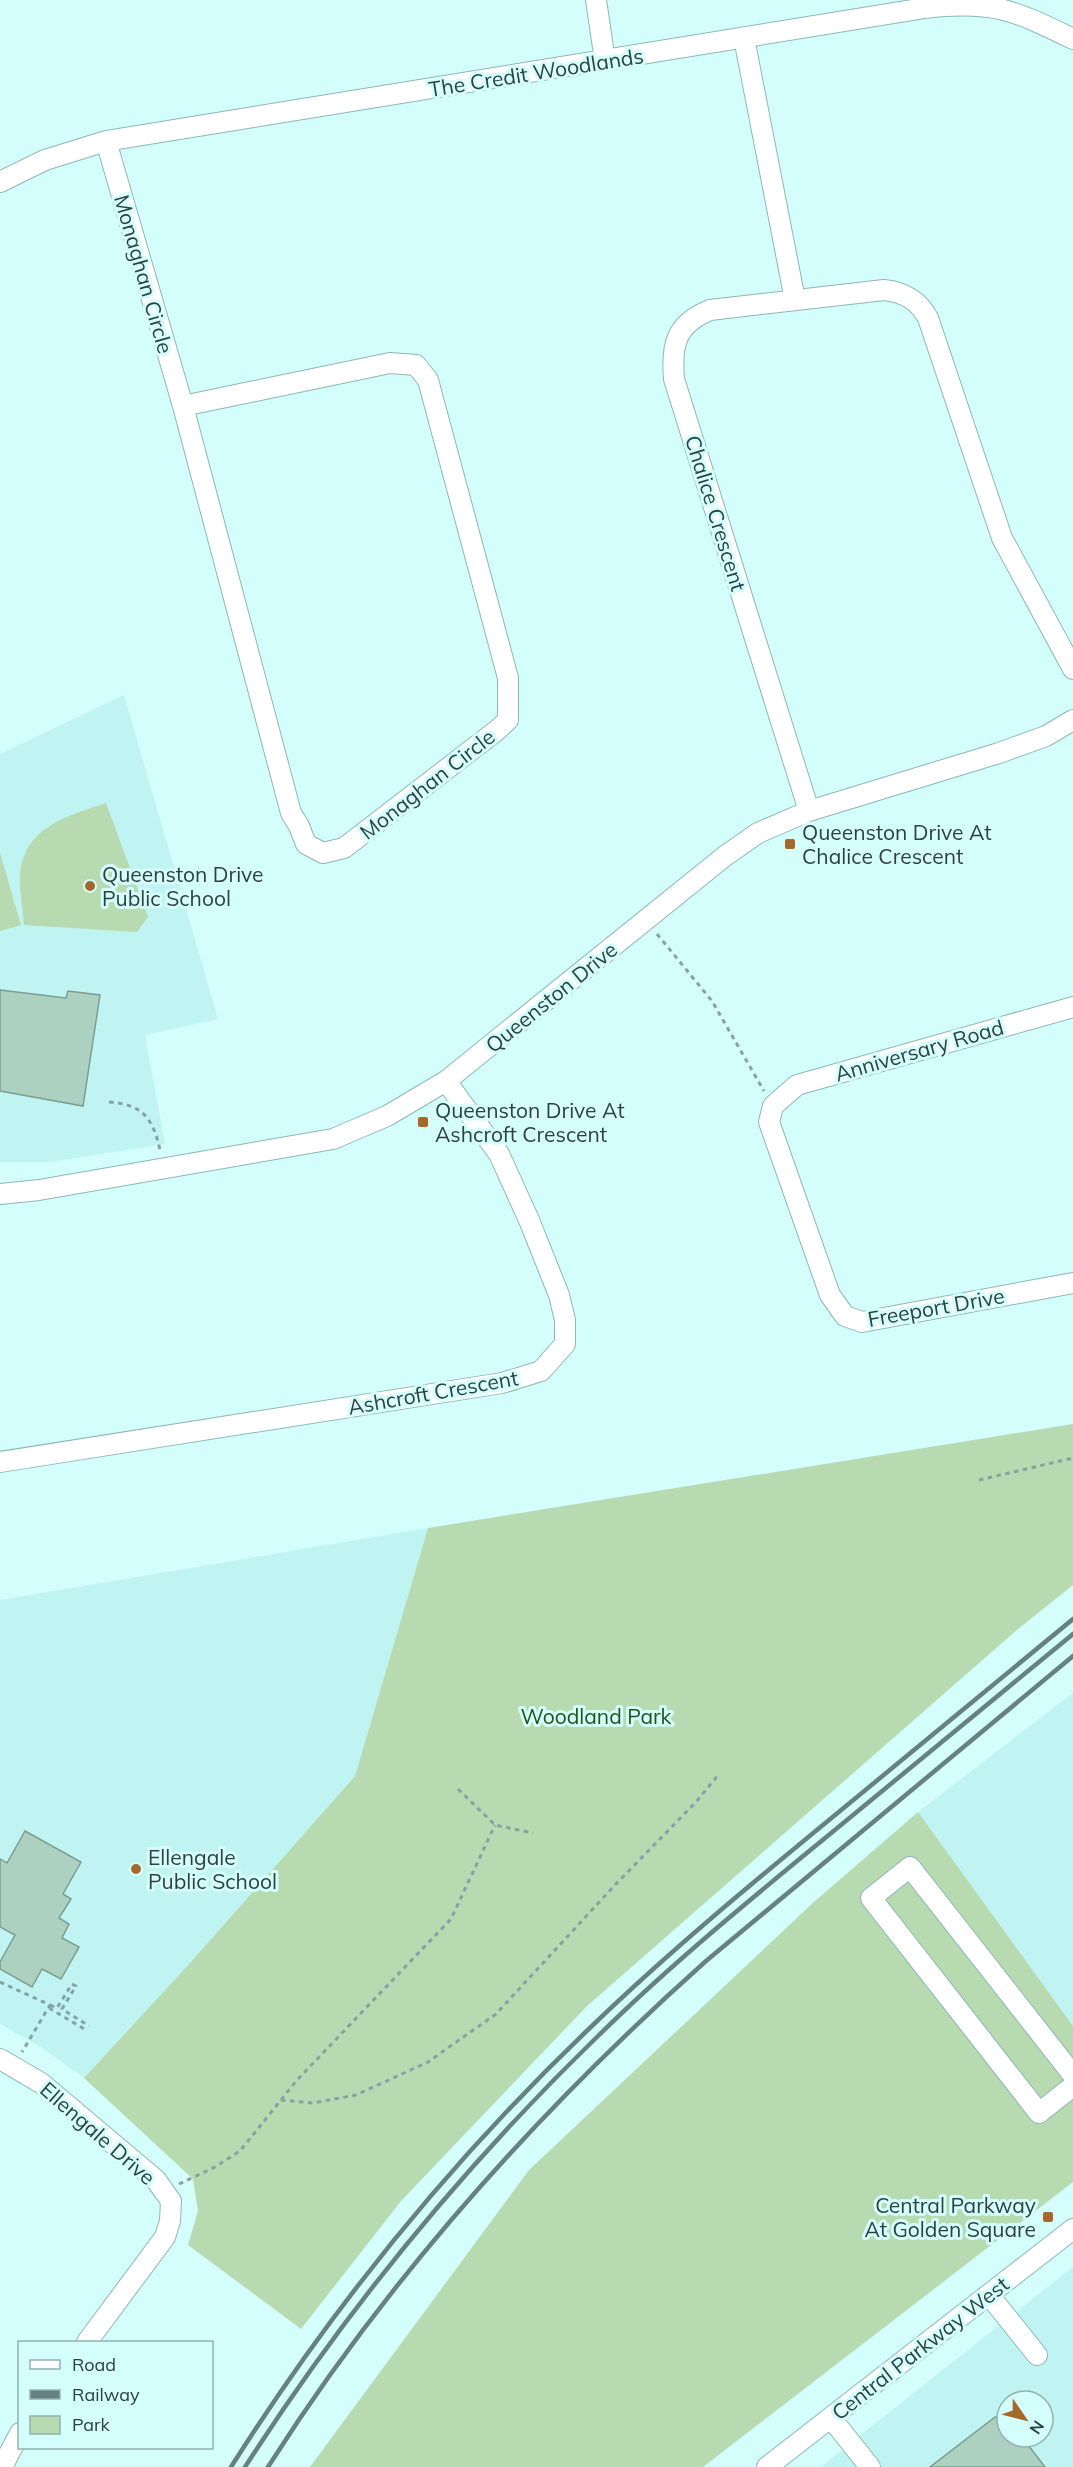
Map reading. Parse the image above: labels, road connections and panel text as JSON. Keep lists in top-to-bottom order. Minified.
{"streets":{"street":["The Credit Woodlands","Monaghan Circle","Chalice Crescent","Queenston Drive","Anniversary Road","Freeport Drive","Ashcroft Crescent","Ellengale Drive","Central Parkway West"]},"crossings":[["The Credit Woodlands","Monaghan Circle"],["Chalice Crescent","Queenston Drive"],["Queenston Drive","Ashcroft Crescent"],["Anniversary Road","Freeport Drive"]],"parks":["Woodland Park"],"places":{"transit":["Queenston Drive At Chalice Crescent","Queenston Drive At Ashcroft Crescent","Central Parkway At Golden Square"],"other":["Queenston Drive Public School","Ellengale Public School"]},"legend":["Road","Railway","Park"],"north":"bottom right"}
